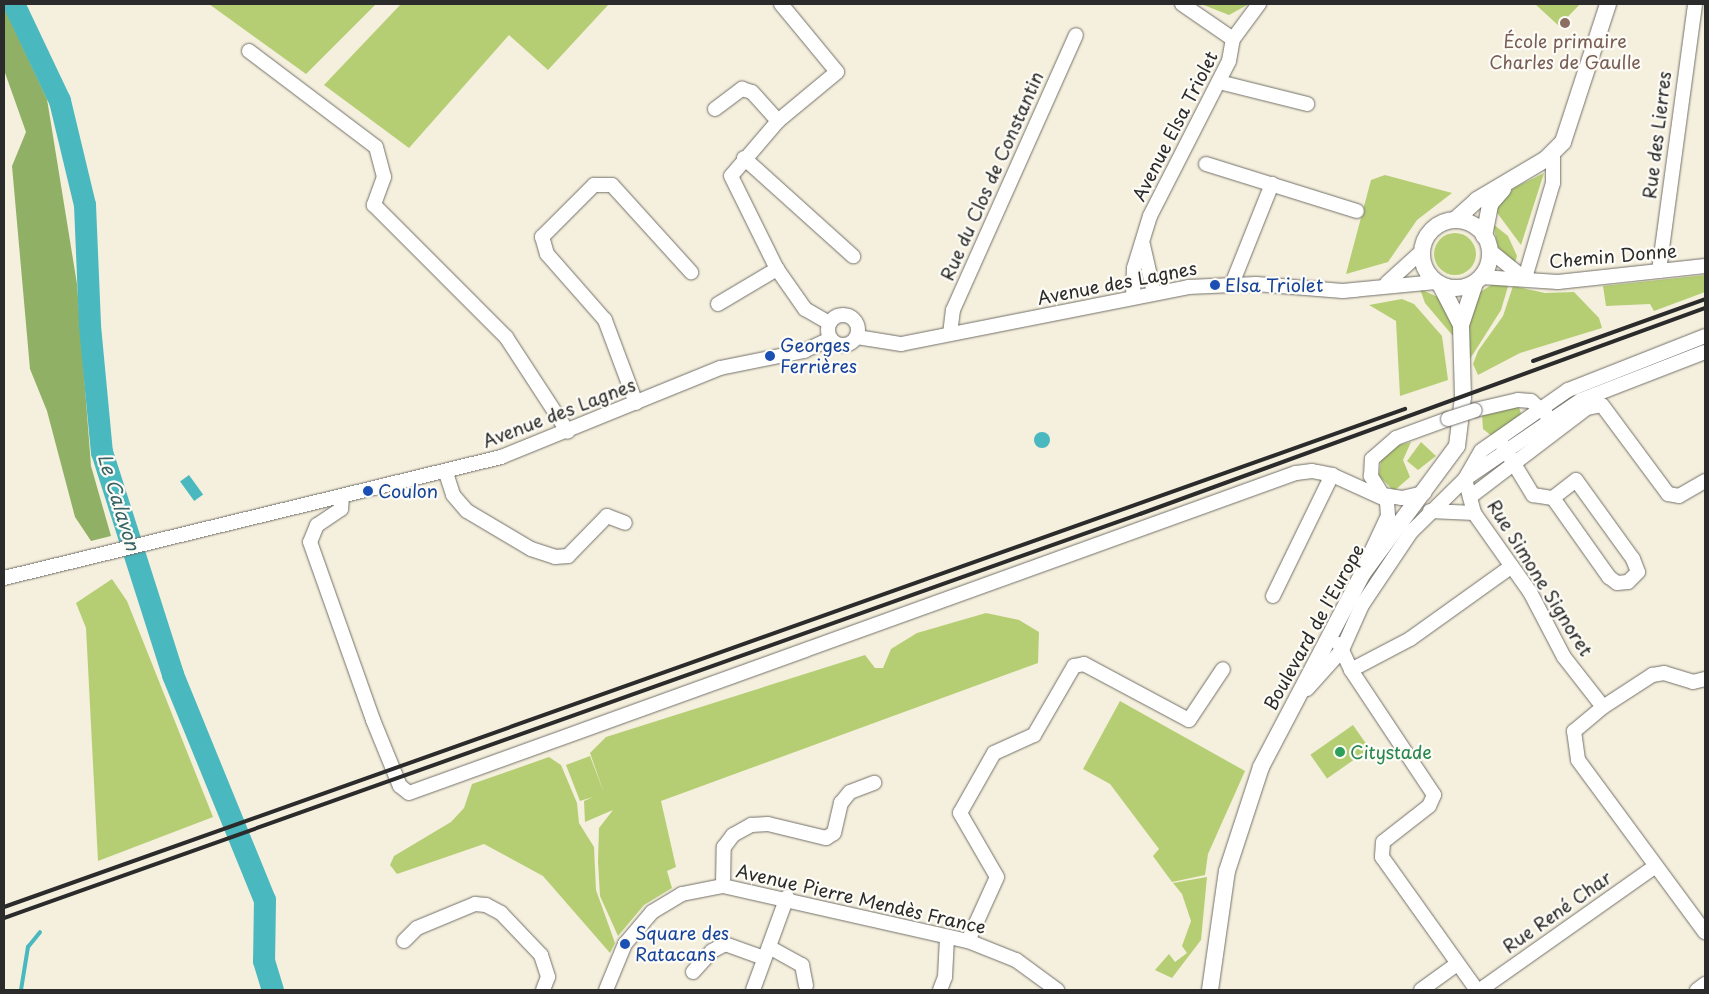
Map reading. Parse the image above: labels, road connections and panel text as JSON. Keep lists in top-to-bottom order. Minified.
{"streets":{"main road":["Boulevard de l'Europe"],"street":["Avenue Elsa Triolet","Rue des Lierres","Rue du Clos de Constantin","Chemin Donne","Avenue des Lagnes","Rue Simone Signoret","Avenue Pierre Mendès France","Rue René Char"]},"crossings":[["Avenue Elsa Triolet","Avenue des Lagnes"],["Rue des Lierres","Chemin Donne"],["Rue du Clos de Constantin","Avenue des Lagnes"],["Chemin Donne","Avenue des Lagnes"],["Chemin Donne","Boulevard de l'Europe"],["Avenue des Lagnes","Boulevard de l'Europe"]],"water":["Le Calavon"],"places":["École primaire Charles de Gaulle","Elsa Triolet","Georges Ferrières","Coulon","Citystade","Square des Ratacans"]}
